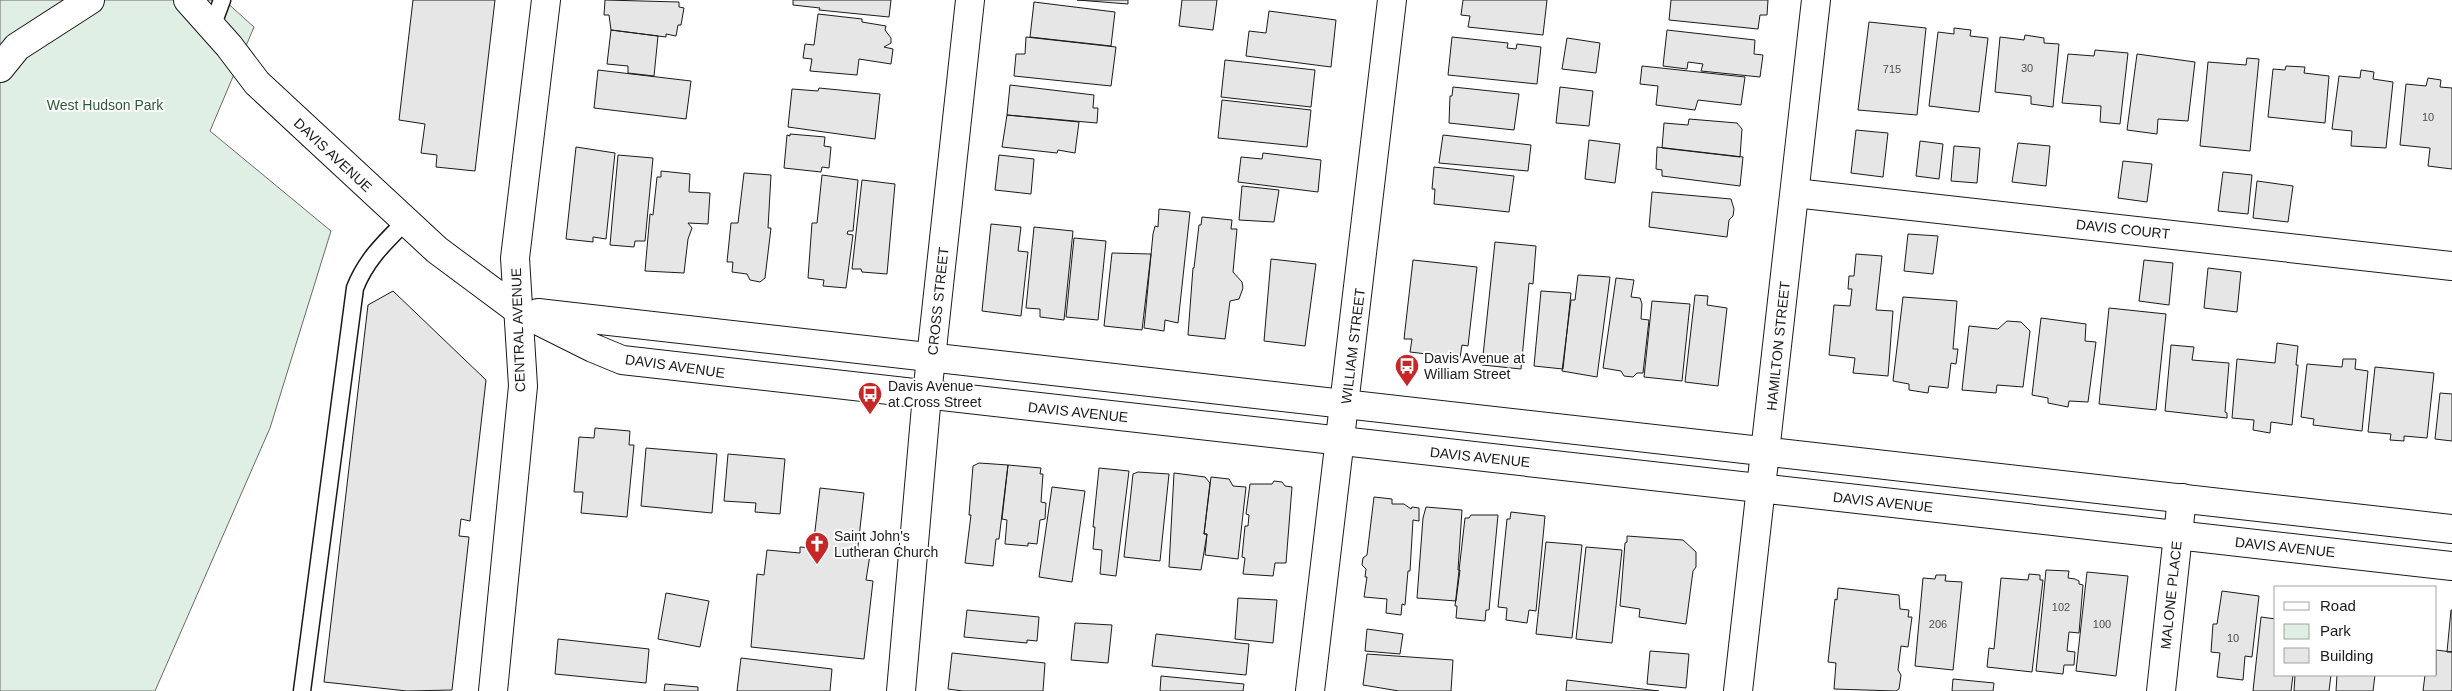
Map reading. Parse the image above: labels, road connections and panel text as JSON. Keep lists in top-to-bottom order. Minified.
{"streets":{"street":["DAVIS AVENUE","DAVIS COURT","CROSS STREET","CENTRAL AVENUE","WILLIAM STREET","HAMILTON STREET","MALONE PLACE"]},"crossings":[["DAVIS AVENUE","CROSS STREET"],["DAVIS AVENUE","CENTRAL AVENUE"],["DAVIS AVENUE","WILLIAM STREET"],["DAVIS AVENUE","HAMILTON STREET"],["DAVIS AVENUE","MALONE PLACE"],["DAVIS COURT","HAMILTON STREET"]],"parks":["West Hudson Park"],"places":{"bus stop":["Davis Avenue at William Street","Davis Avenue at Cross Street"],"church":["Saint John's Lutheran Church"]},"house_numbers":["30","715","10","102","206","100","10"],"legend":["Road","Park","Building"]}
